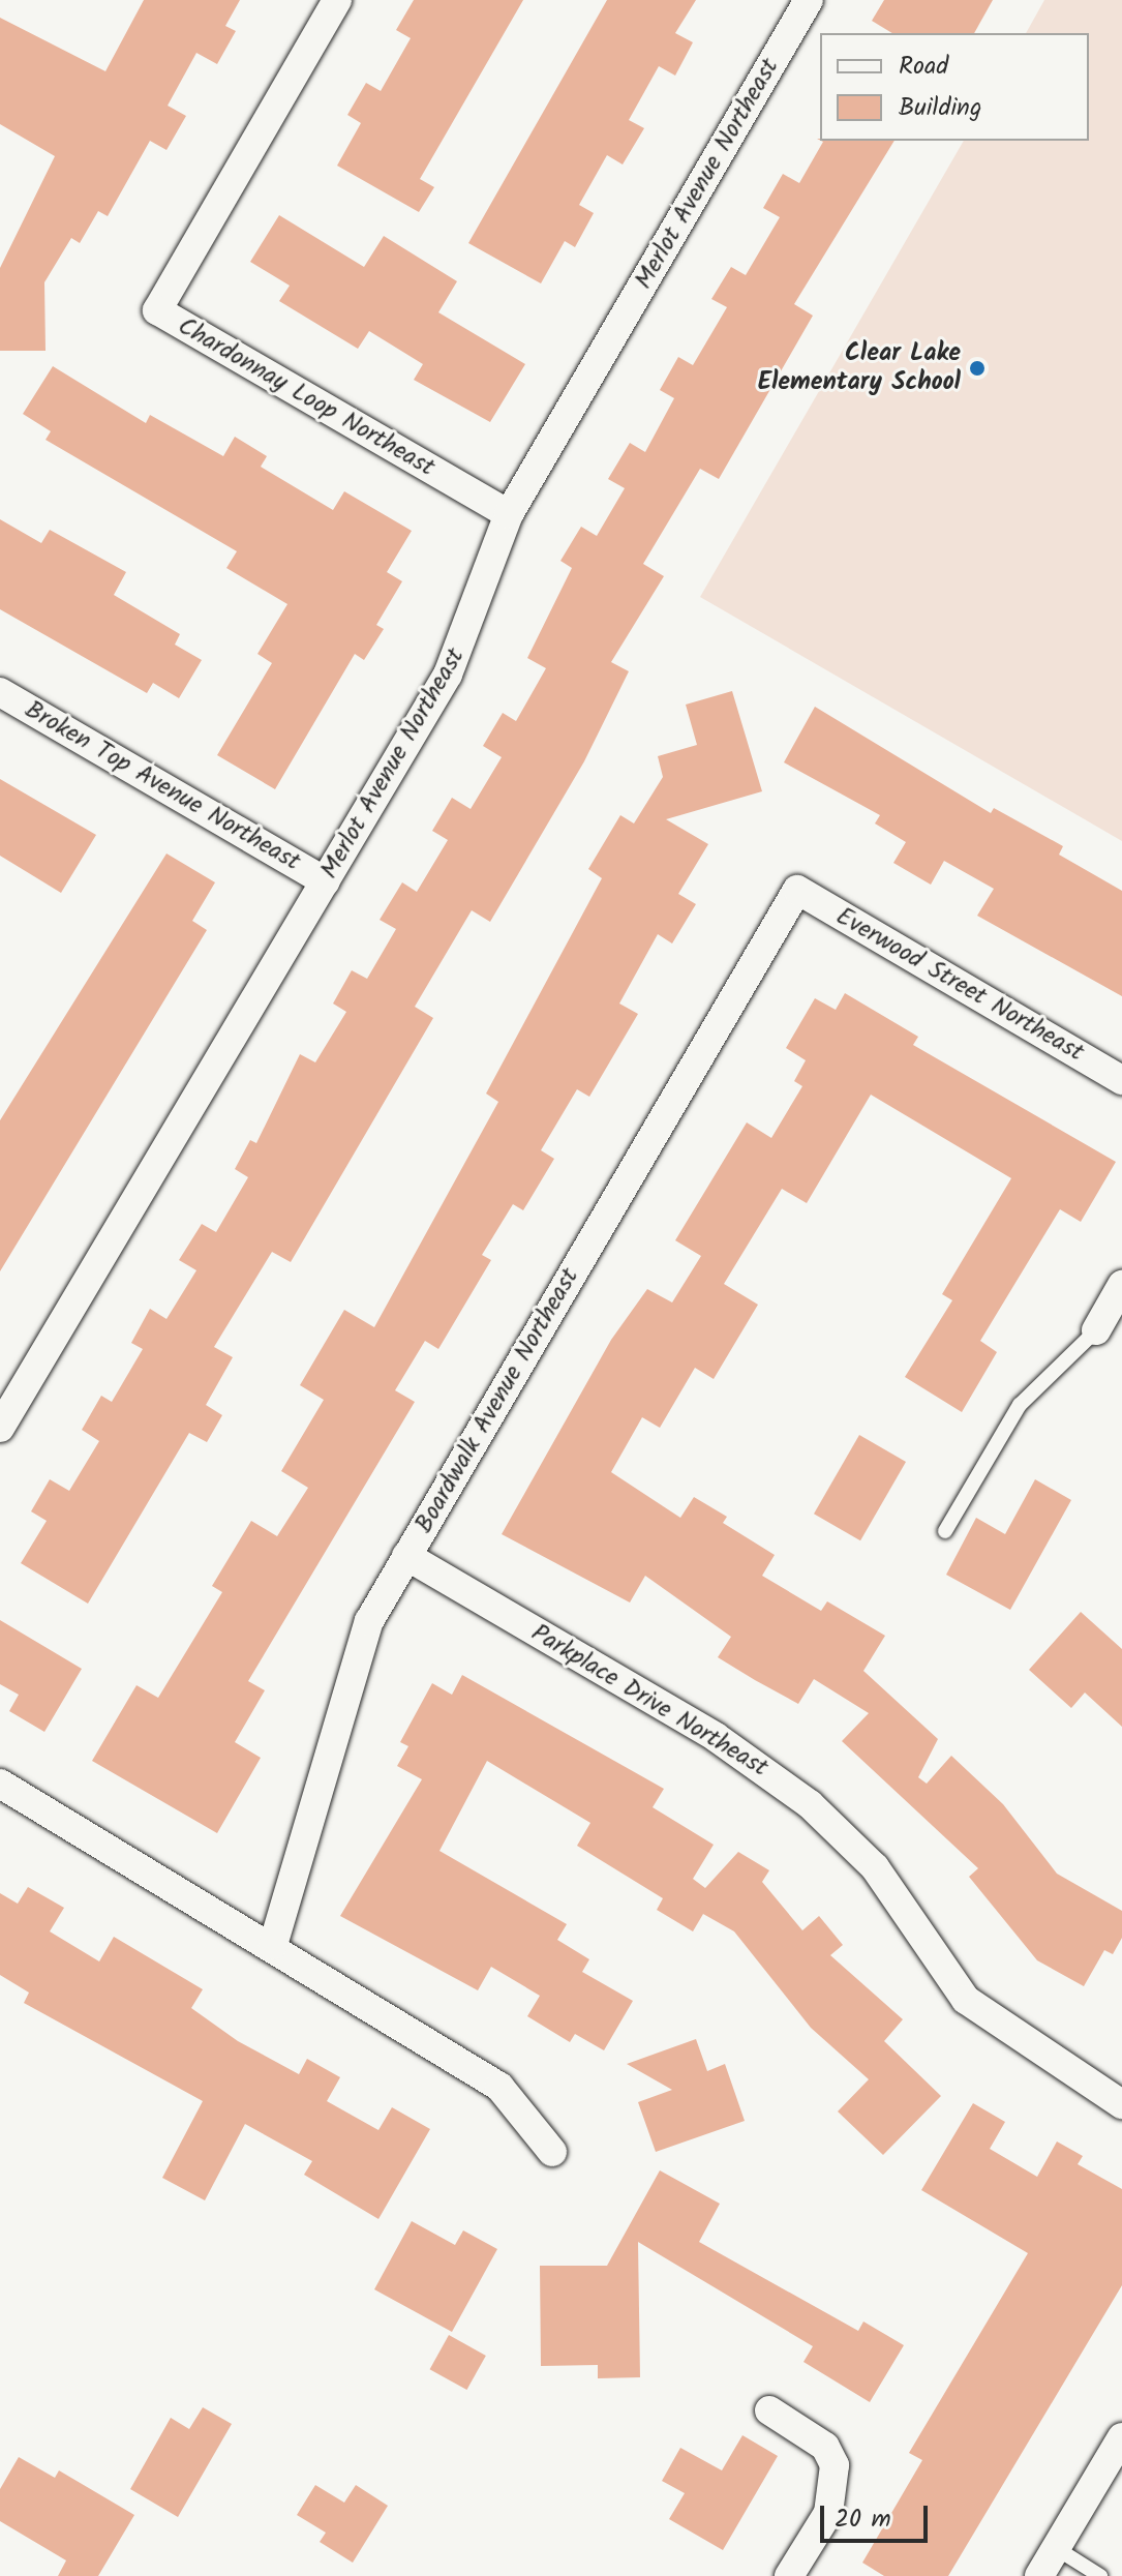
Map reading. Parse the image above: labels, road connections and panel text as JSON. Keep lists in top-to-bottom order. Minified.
{"streets":{"street":["Merlot Avenue Northeast","Chardonnay Loop Northeast","Broken Top Avenue Northeast","Everwood Street Northeast","Boardwalk Avenue Northeast","Parkplace Drive Northeast"]},"crossings":[["Merlot Avenue Northeast","Chardonnay Loop Northeast"],["Merlot Avenue Northeast","Broken Top Avenue Northeast"],["Everwood Street Northeast","Boardwalk Avenue Northeast"],["Boardwalk Avenue Northeast","Parkplace Drive Northeast"]],"places":["Clear Lake Elementary School"],"legend":["Road","Building"],"scale_bar":"20 m"}
